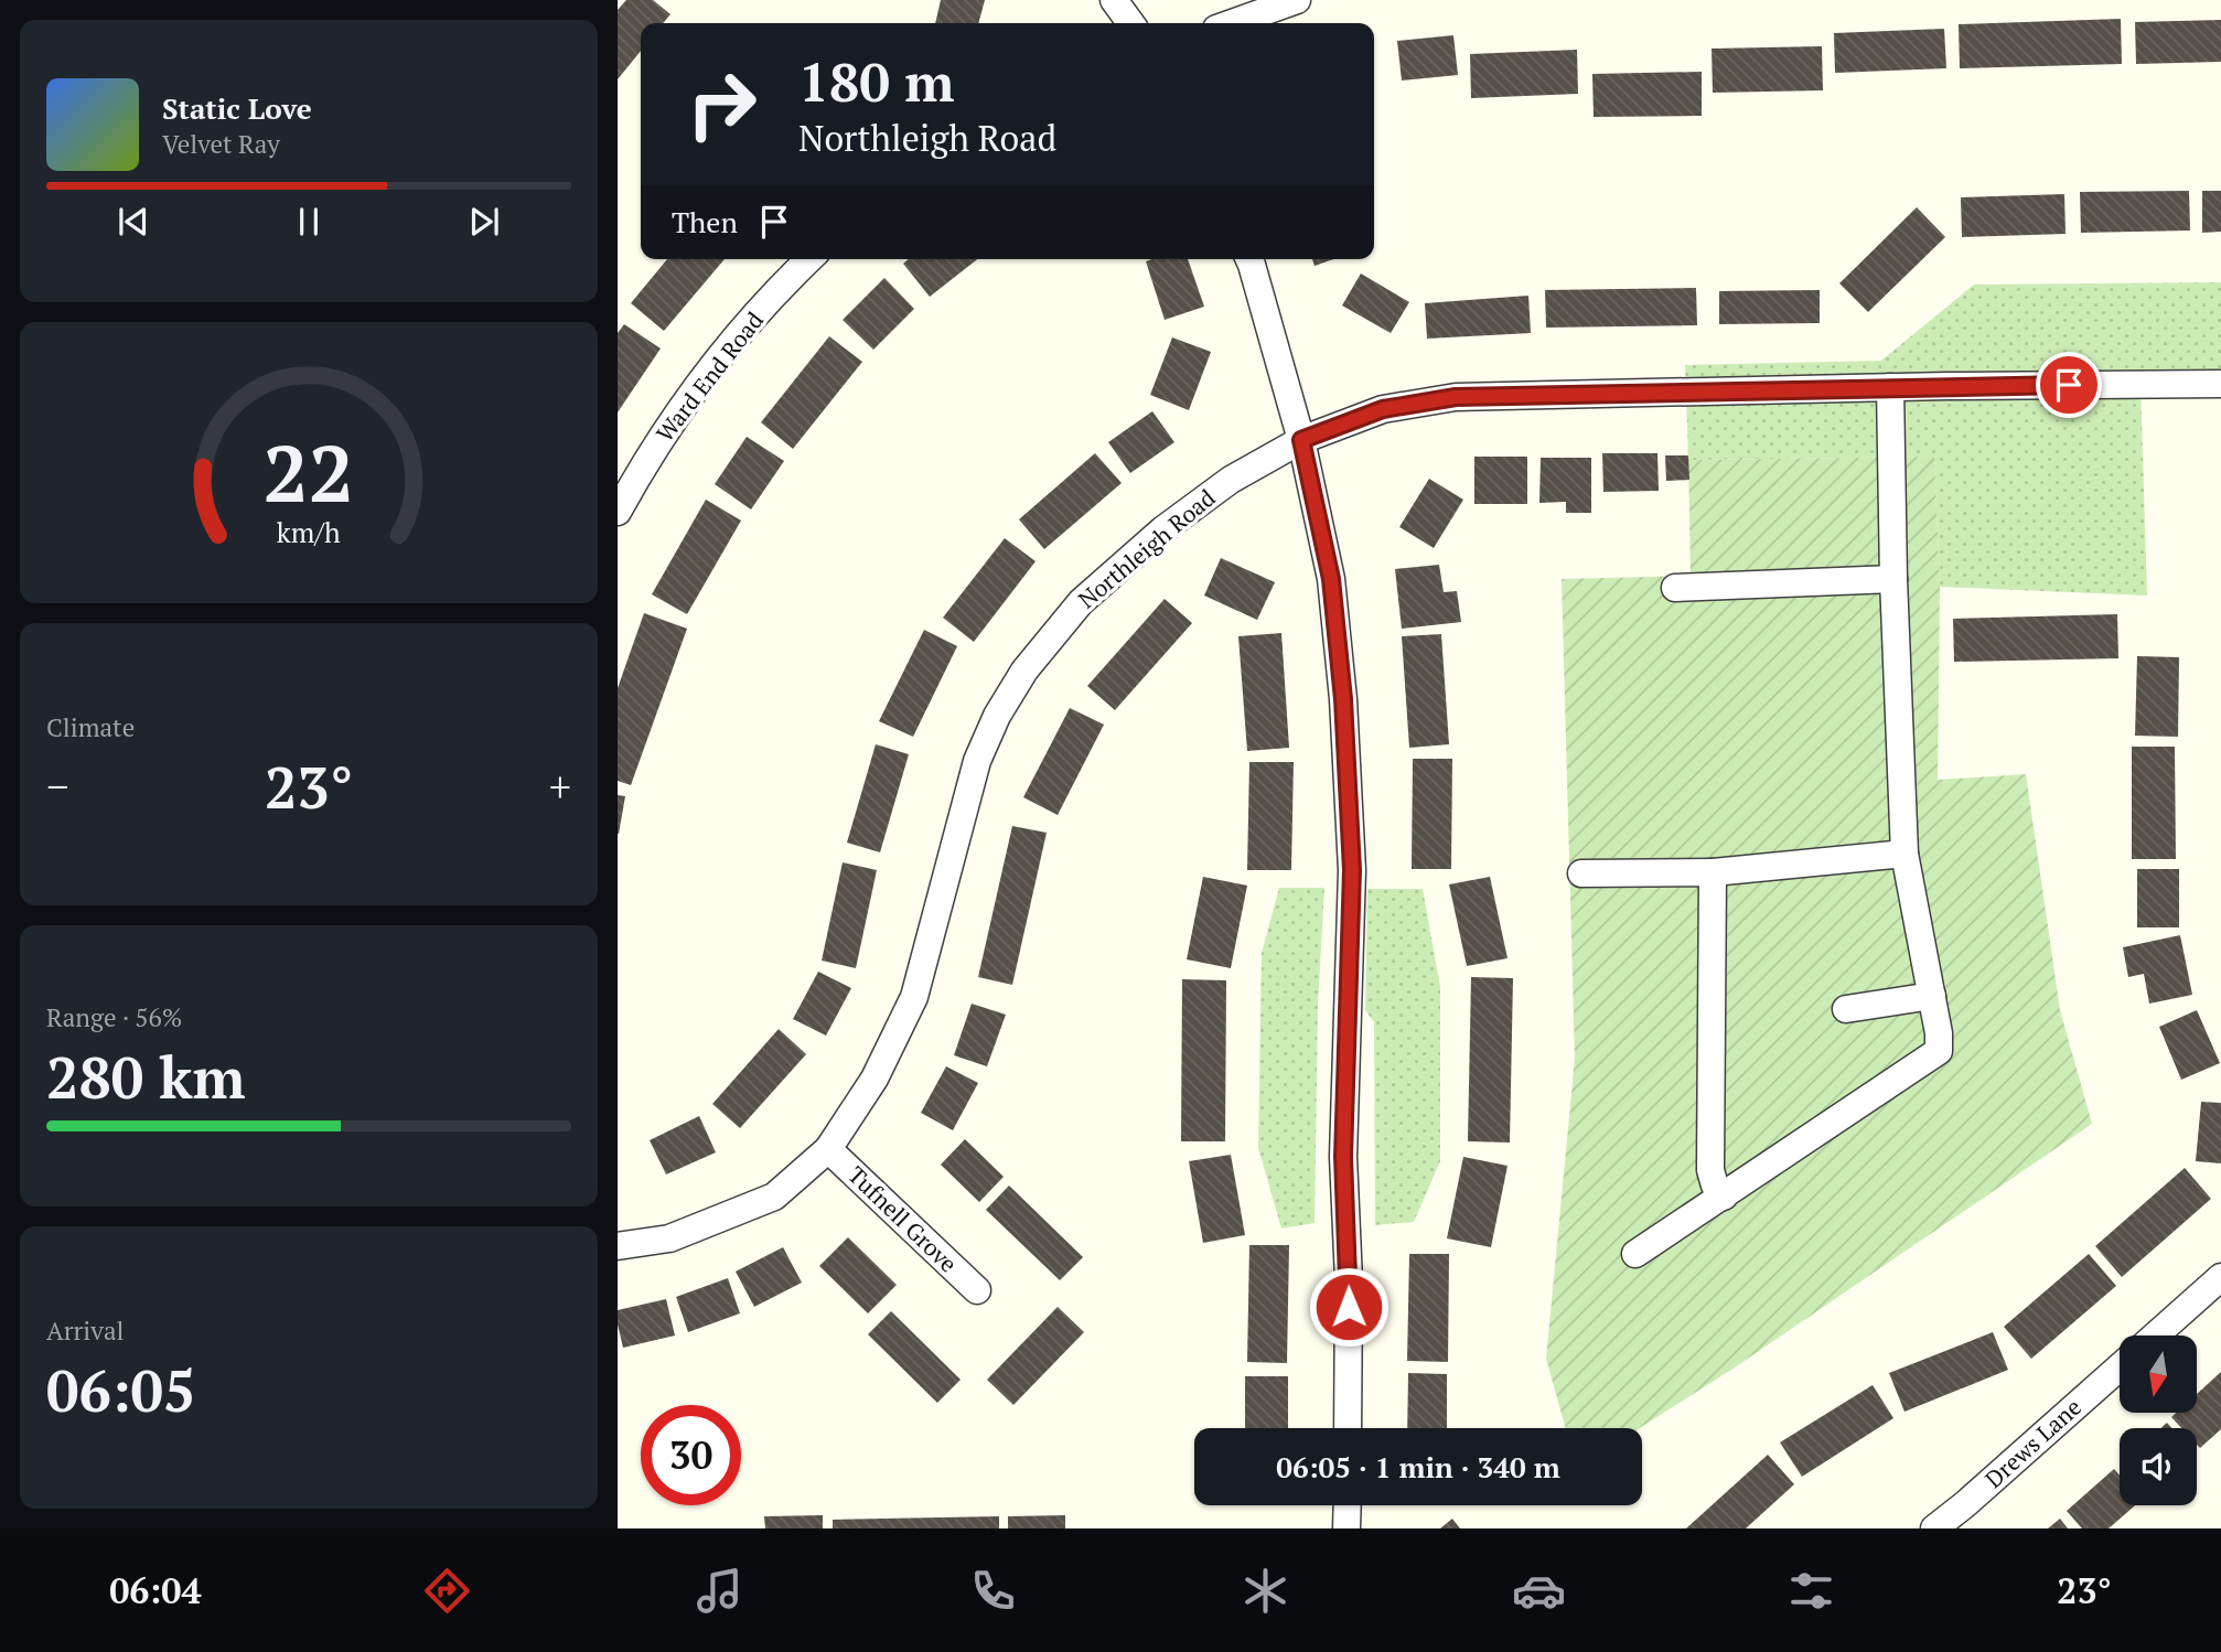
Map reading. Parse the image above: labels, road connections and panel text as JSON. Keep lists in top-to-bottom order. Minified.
{"streets":{"street":["Ward End Road","Northleigh Road","Tufnell Grove","Drews Lane"]},"crossings":[["Northleigh Road","Tufnell Grove"]],"north":"bottom","page":{"turn":["180 m","Northleigh Road"],"song":["Static Love","Velvet Ray"],"then":"Then","tile":["Climate",["Range · 56%","280 km"],["Arrival","06:05"]],"heat":["−","23°","+"],"limit":"30","trip":"06:05 · 1 min · 340 m","tabs":["06:04","23°"],"gauge":["22","km/h"]}}
